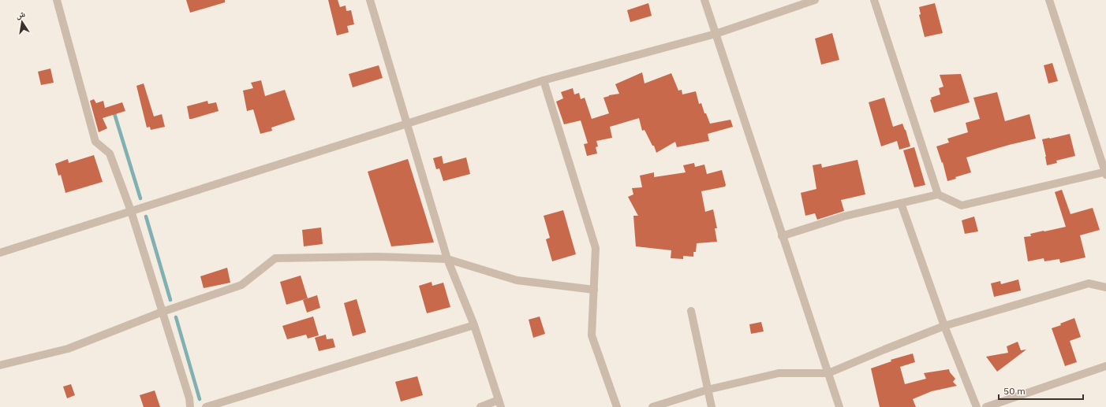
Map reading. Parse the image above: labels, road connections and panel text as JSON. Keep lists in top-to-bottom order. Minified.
{"scale_bar":"50 m","north":"top"}
